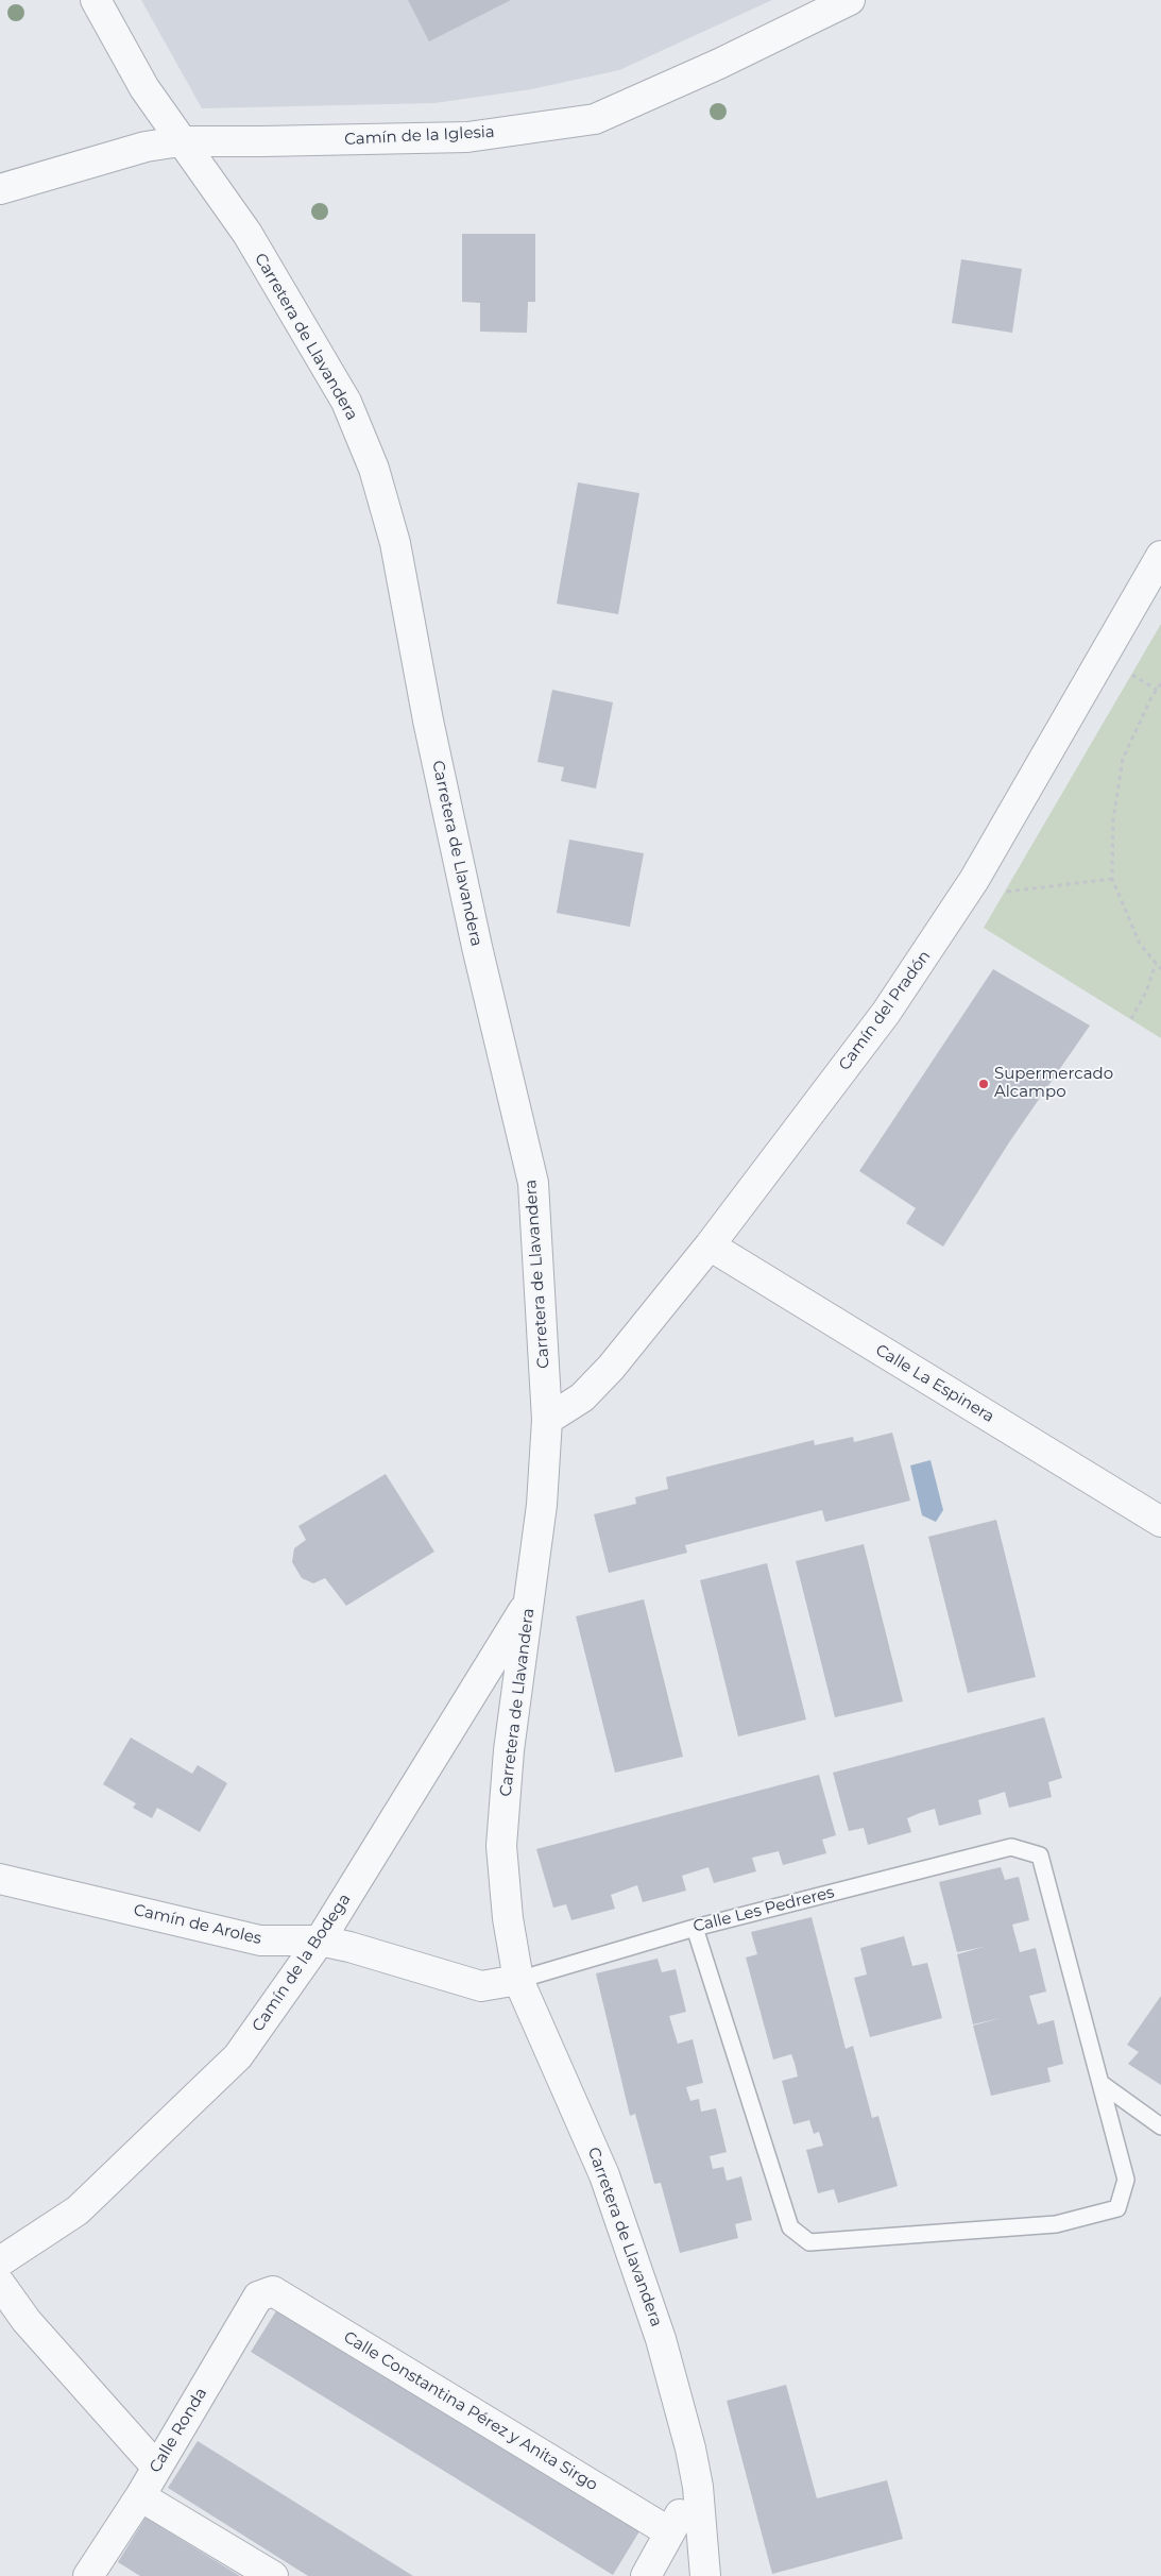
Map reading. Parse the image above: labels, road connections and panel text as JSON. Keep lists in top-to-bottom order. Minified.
{"streets":{"street":["Camín de la Iglesia","Carretera de Llavandera","Camín del Pradón","Calle La Espinera","Camín de Aroles","Camín de la Bodega","Calle Constantina Pérez y Anita Sirgo","Calle Ronda"],"lane":["Calle Les Pedreres"]},"crossings":[["Camín de la Iglesia","Carretera de Llavandera"],["Carretera de Llavandera","Camín del Pradón"],["Carretera de Llavandera","Calle Les Pedreres"],["Carretera de Llavandera","Camín de Aroles"],["Carretera de Llavandera","Camín de la Bodega"],["Camín del Pradón","Calle La Espinera"],["Calle Les Pedreres","Camín de Aroles"],["Camín de Aroles","Camín de la Bodega"],["Calle Constantina Pérez y Anita Sirgo","Calle Ronda"]],"places":["Supermercado Alcampo"]}
